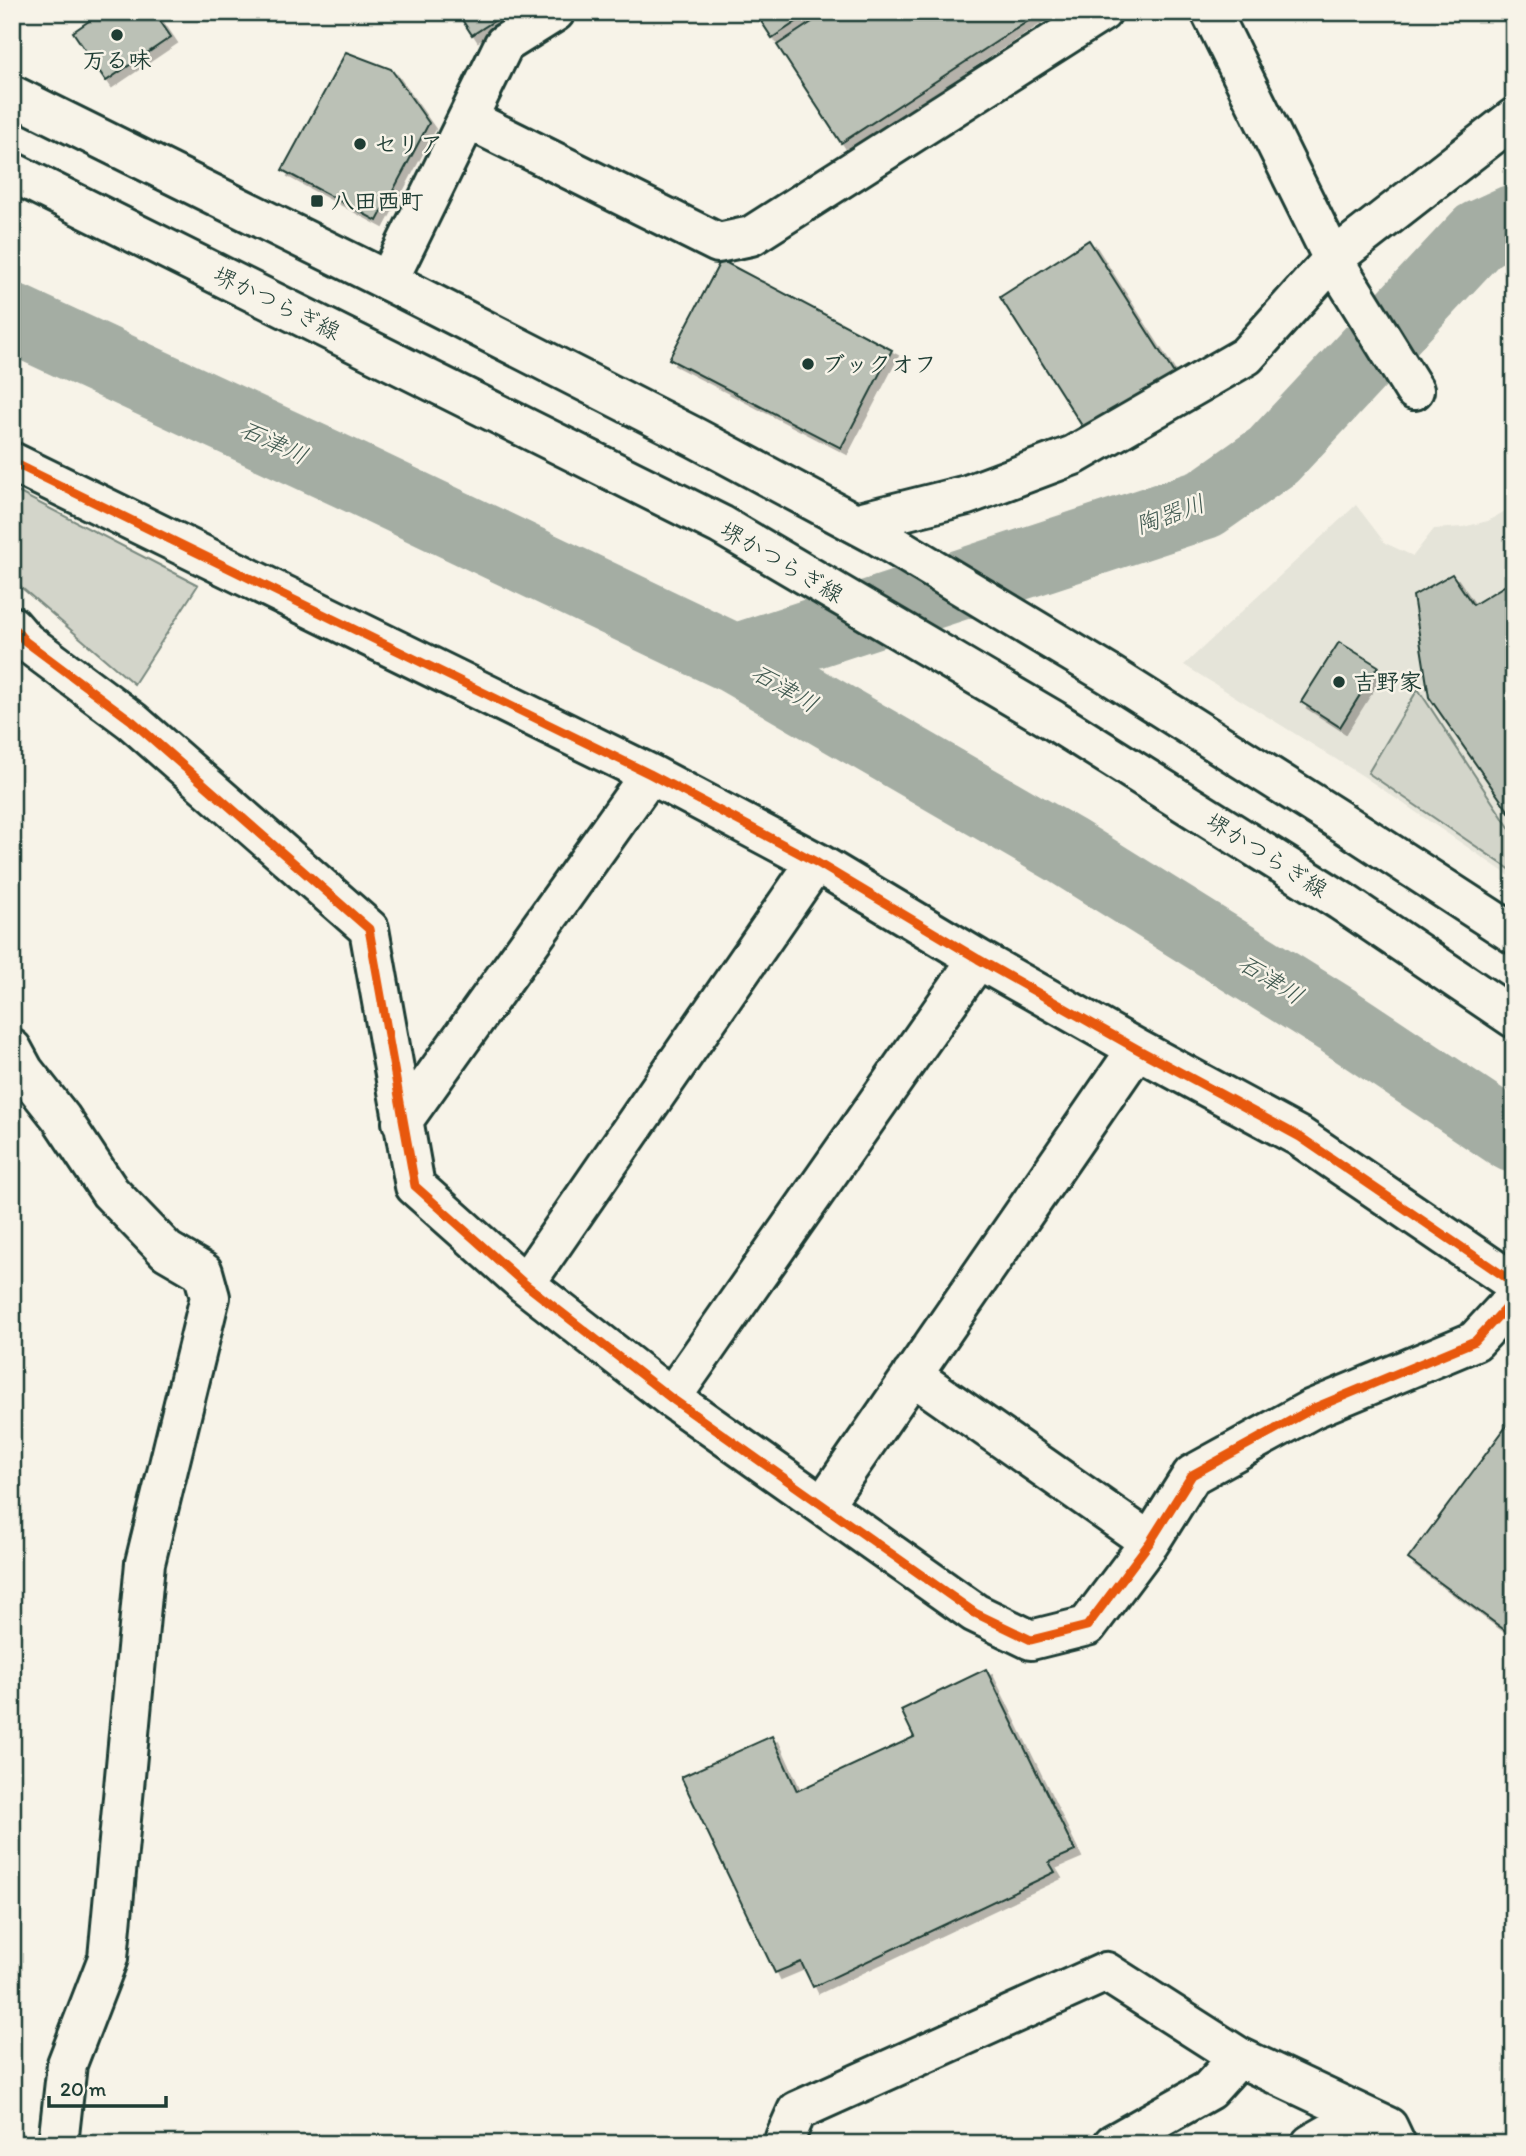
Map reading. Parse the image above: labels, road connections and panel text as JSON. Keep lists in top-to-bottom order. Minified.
{"streets":{"street":["堺かつらぎ線"]},"water":["石津川","陶器川"],"places":{"other":["万る味","セリア","ブックオフ","吉野家"],"transit":["八田西町"]},"scale_bar":"20 m"}
